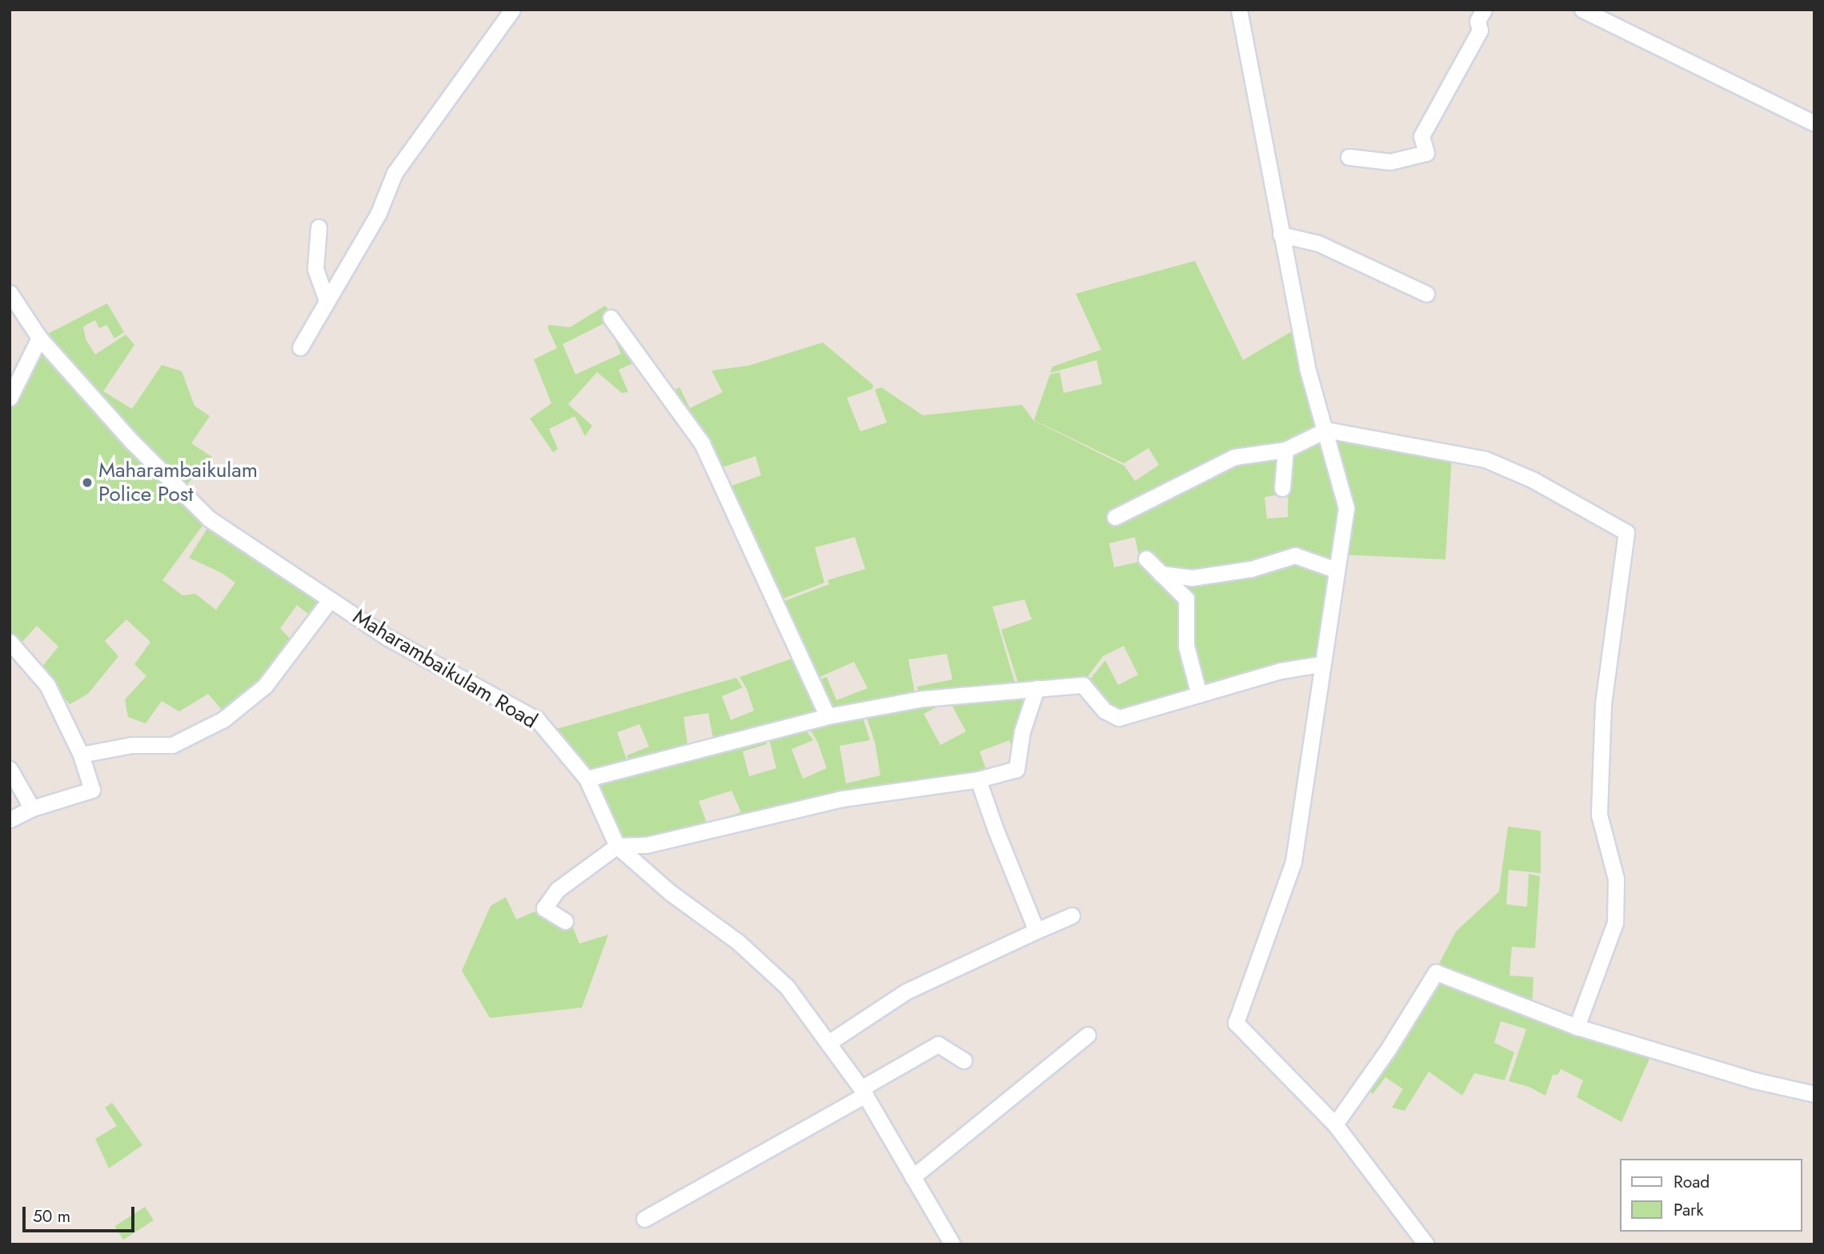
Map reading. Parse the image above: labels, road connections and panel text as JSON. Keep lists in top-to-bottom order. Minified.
{"streets":{"street":["Maharambaikulam Road"]},"places":["Maharambaikulam Police Post"],"legend":["Road","Park"],"scale_bar":"50 m"}
